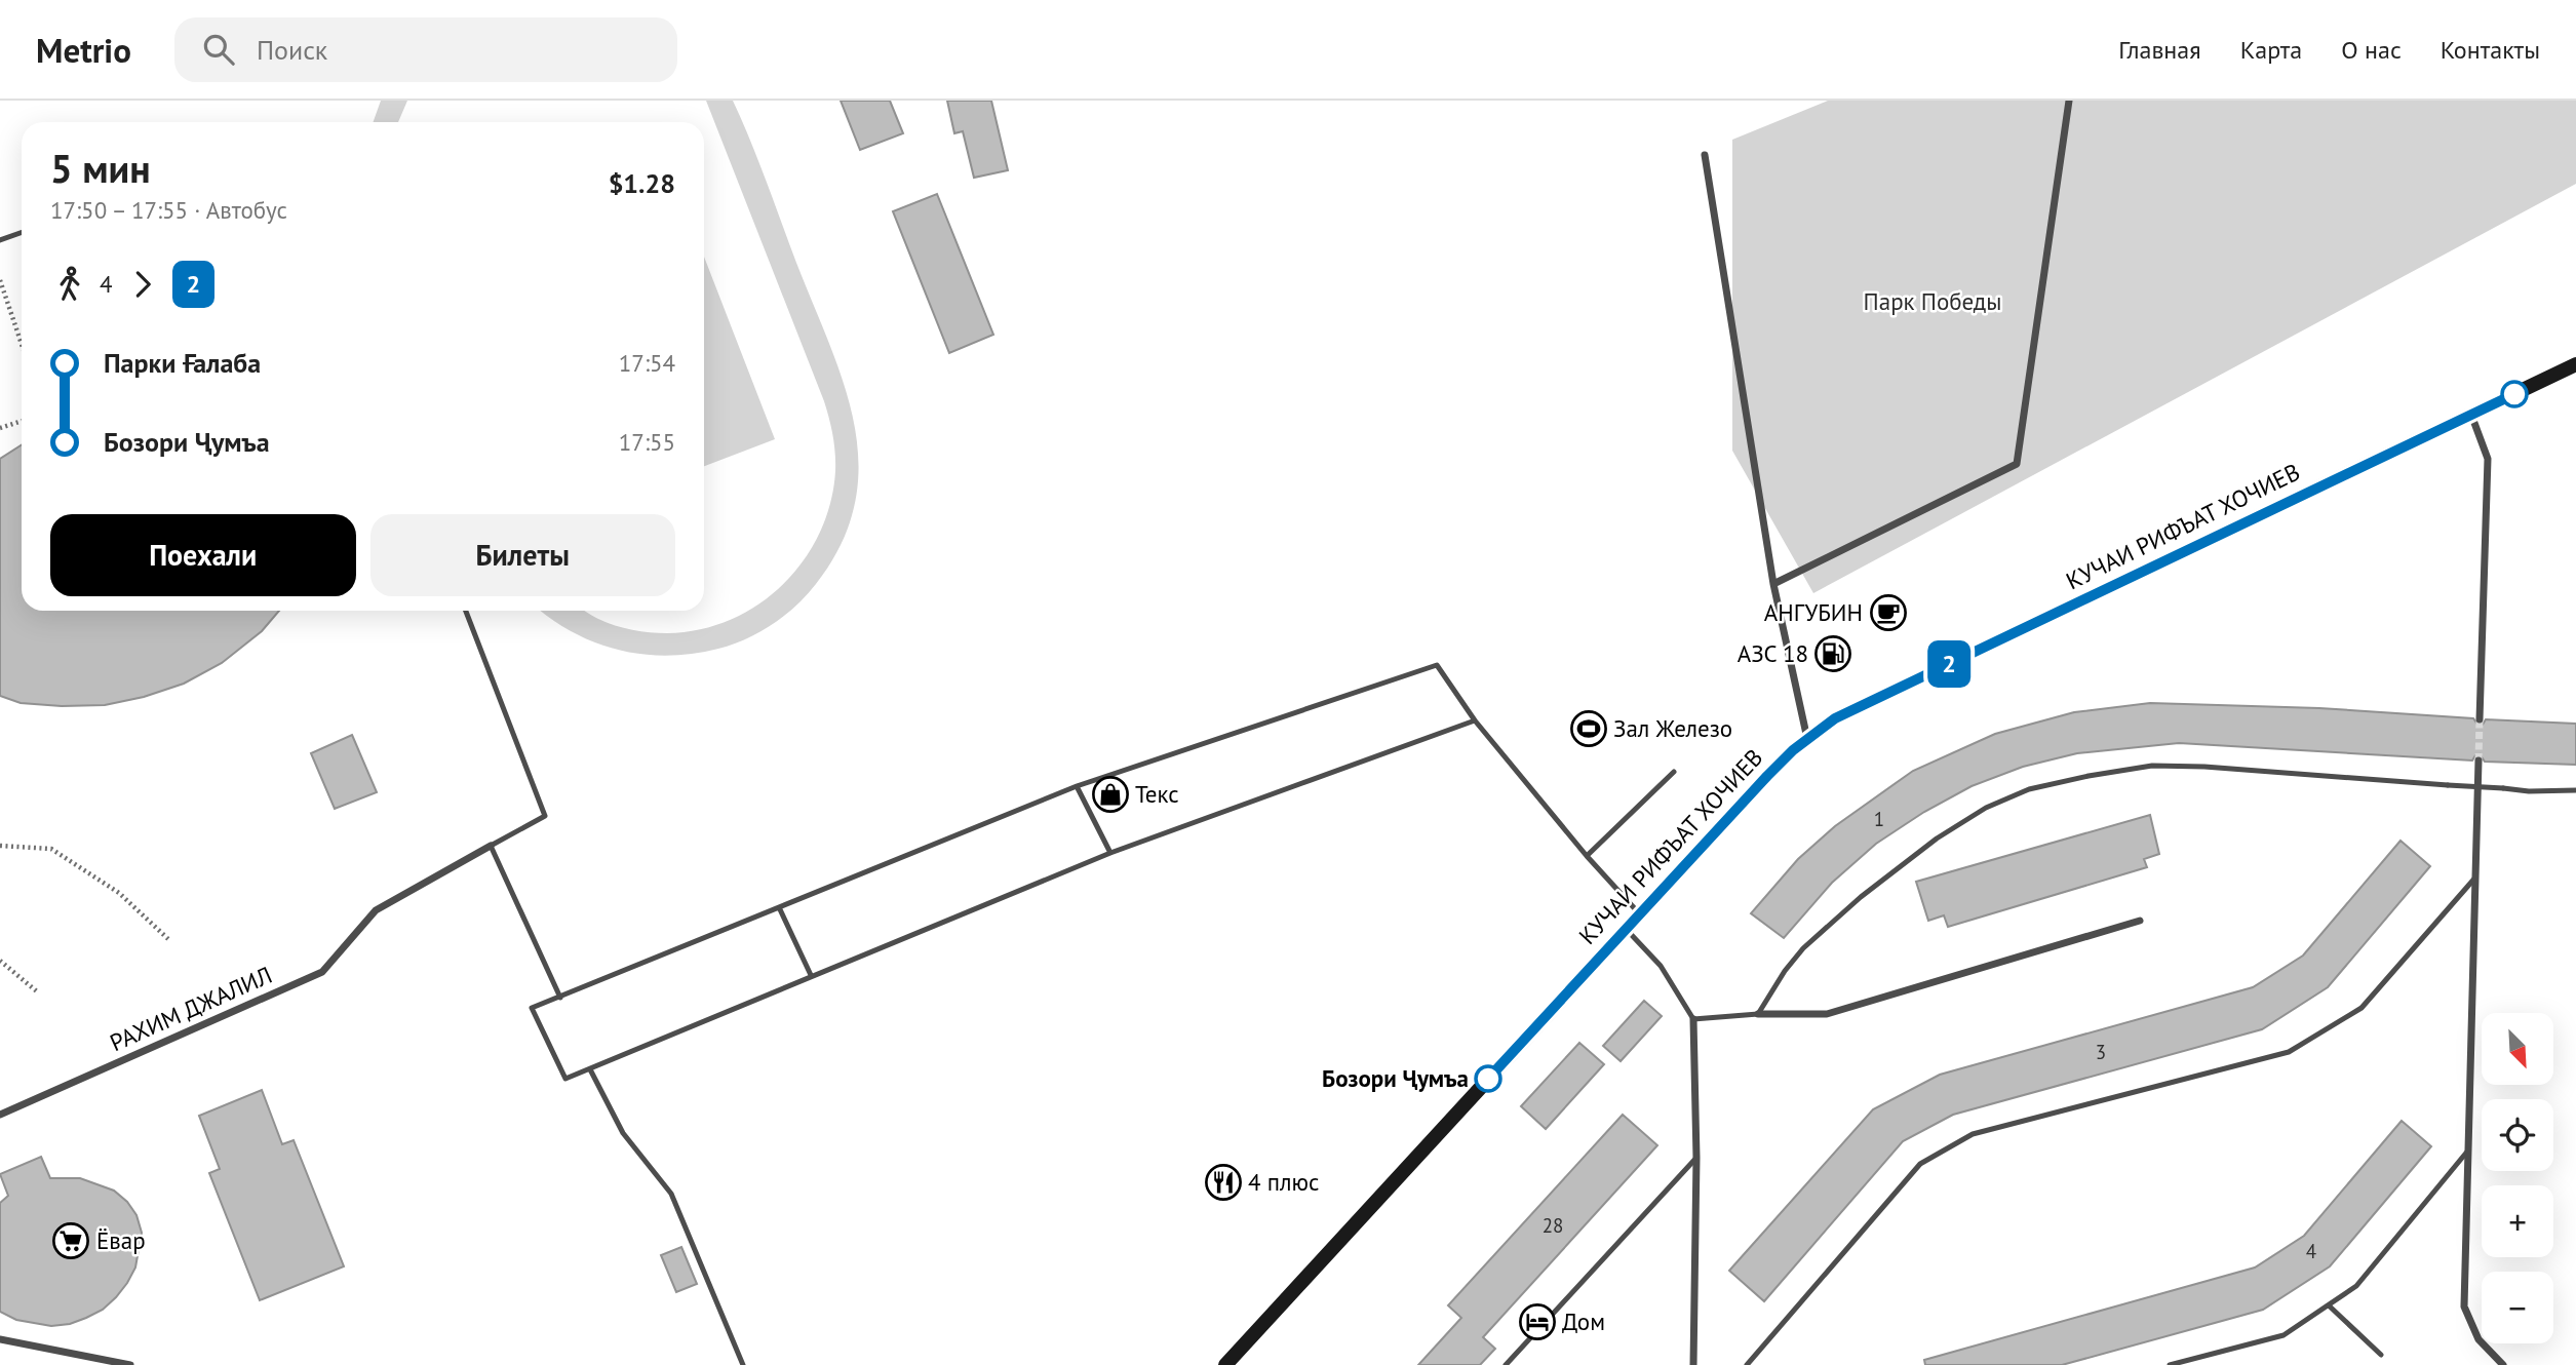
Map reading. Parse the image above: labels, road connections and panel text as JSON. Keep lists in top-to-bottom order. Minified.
{"streets":{"main road":["КУЧАИ РИФЪАТ ХОЧИЕВ"],"street":["РАХИМ ДЖАЛИЛ"]},"parks":["Парк Победы"],"places":{"cafe":["АНГУБИН"],"fuel station":["АЗС 18"],"sports":["Зал Железо"],"shop":["Текс"],"other":["Бозори Ҷумъа"],"restaurant":["4 плюс"],"supermarket":["Ёвар"],"hotel":["Дом"]},"lines":["bus line 2"],"house_numbers":["1","3","28","4"],"north":"bottom right","page":{"header":"Metrio","search":"Поиск","nav":["Главная","Карта","О нас","Контакты"],"on_map":"2","heading":["5 мин","17:50 – 17:55 · Автобус","$1.28"],"legs":["4","2"],"list":[{"name":"Парки Ғалаба","value":"17:54"},{"name":"Бозори Ҷумъа","value":"17:55"}],"buttons":["Поехали","Билеты"],"map_buttons":["+","−"]}}
